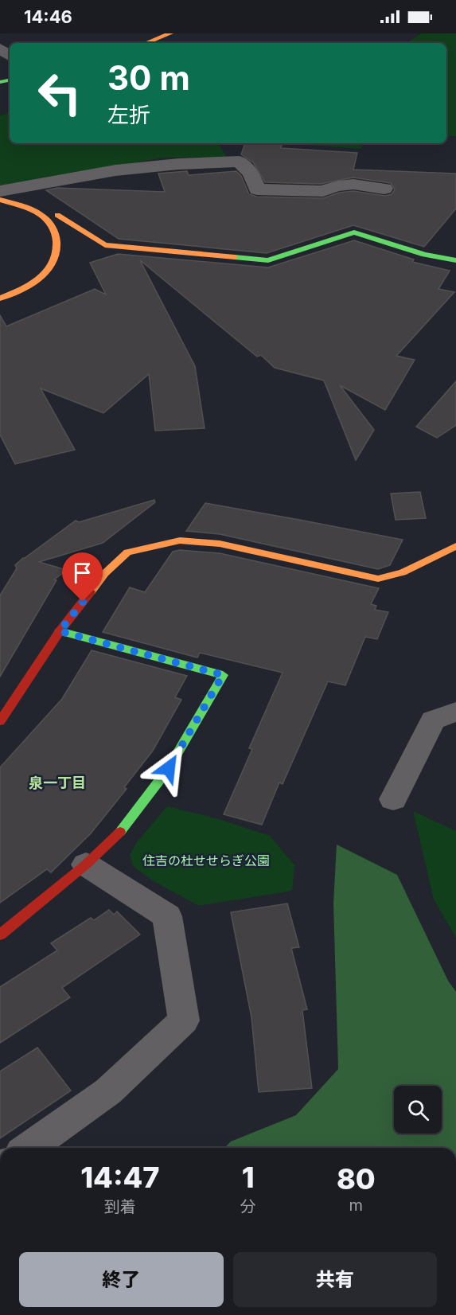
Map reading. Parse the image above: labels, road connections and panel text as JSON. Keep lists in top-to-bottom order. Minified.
{"districts":["泉一丁目"],"parks":["住吉の杜せせらぎ公園"],"page":{"status":"14:46","turn":["30 m","左折"],"eta":["14:47","到着","1","分","80","m"],"buttons":["終了","共有"]}}
